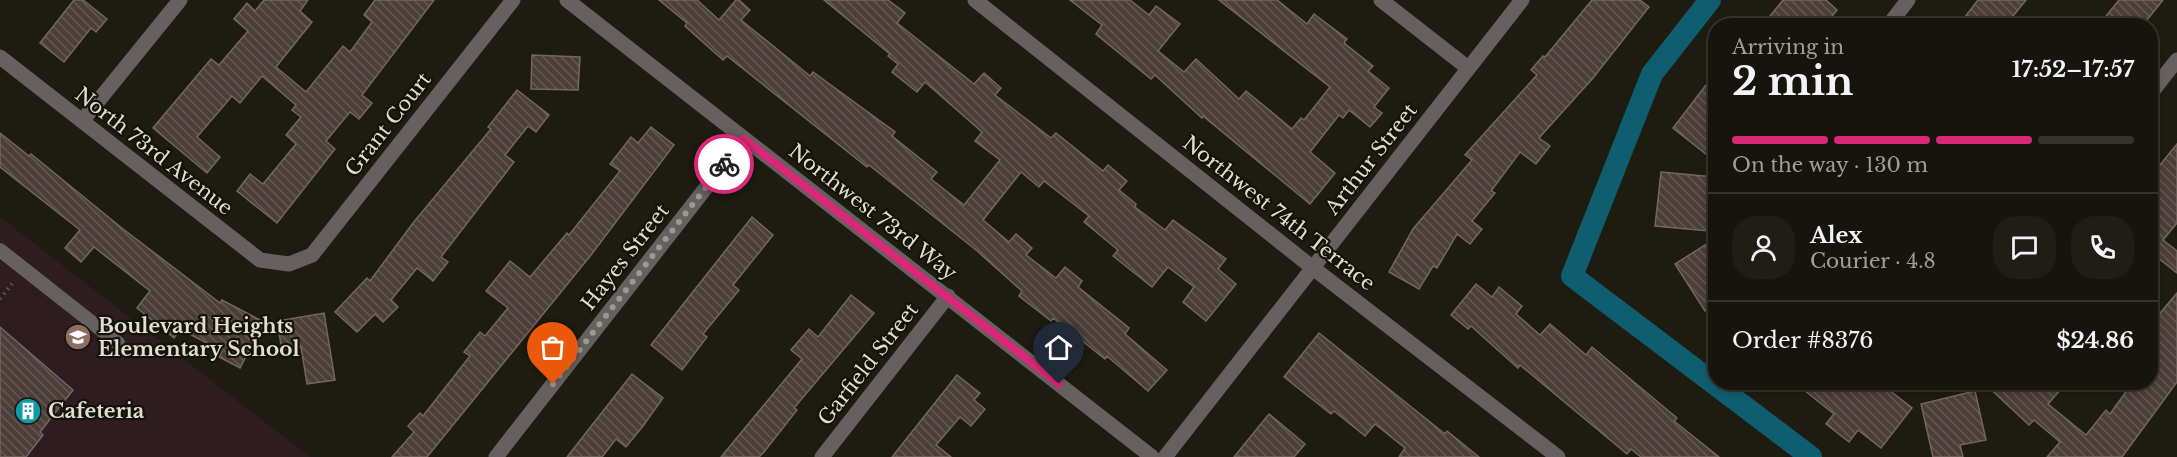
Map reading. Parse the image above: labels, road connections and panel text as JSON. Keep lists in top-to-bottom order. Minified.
{"streets":{"street":["Grant Court","North 73rd Avenue","Arthur Street","Northwest 73rd Way","Northwest 74th Terrace","Hayes Street","Garfield Street"]},"crossings":[["Grant Court","North 73rd Avenue"],["Arthur Street","Northwest 74th Terrace"],["Northwest 73rd Way","Hayes Street"],["Northwest 73rd Way","Garfield Street"]],"places":{"school or university":["Boulevard Heights Elementary School"],"building":["Cafeteria"]},"page":{"heading":["2 min","Arriving in","17:52–17:57"],"panel":["Alex","Courier · 4.8","Order #8376","$24.86"],"bar":"On the way · 130 m"}}
